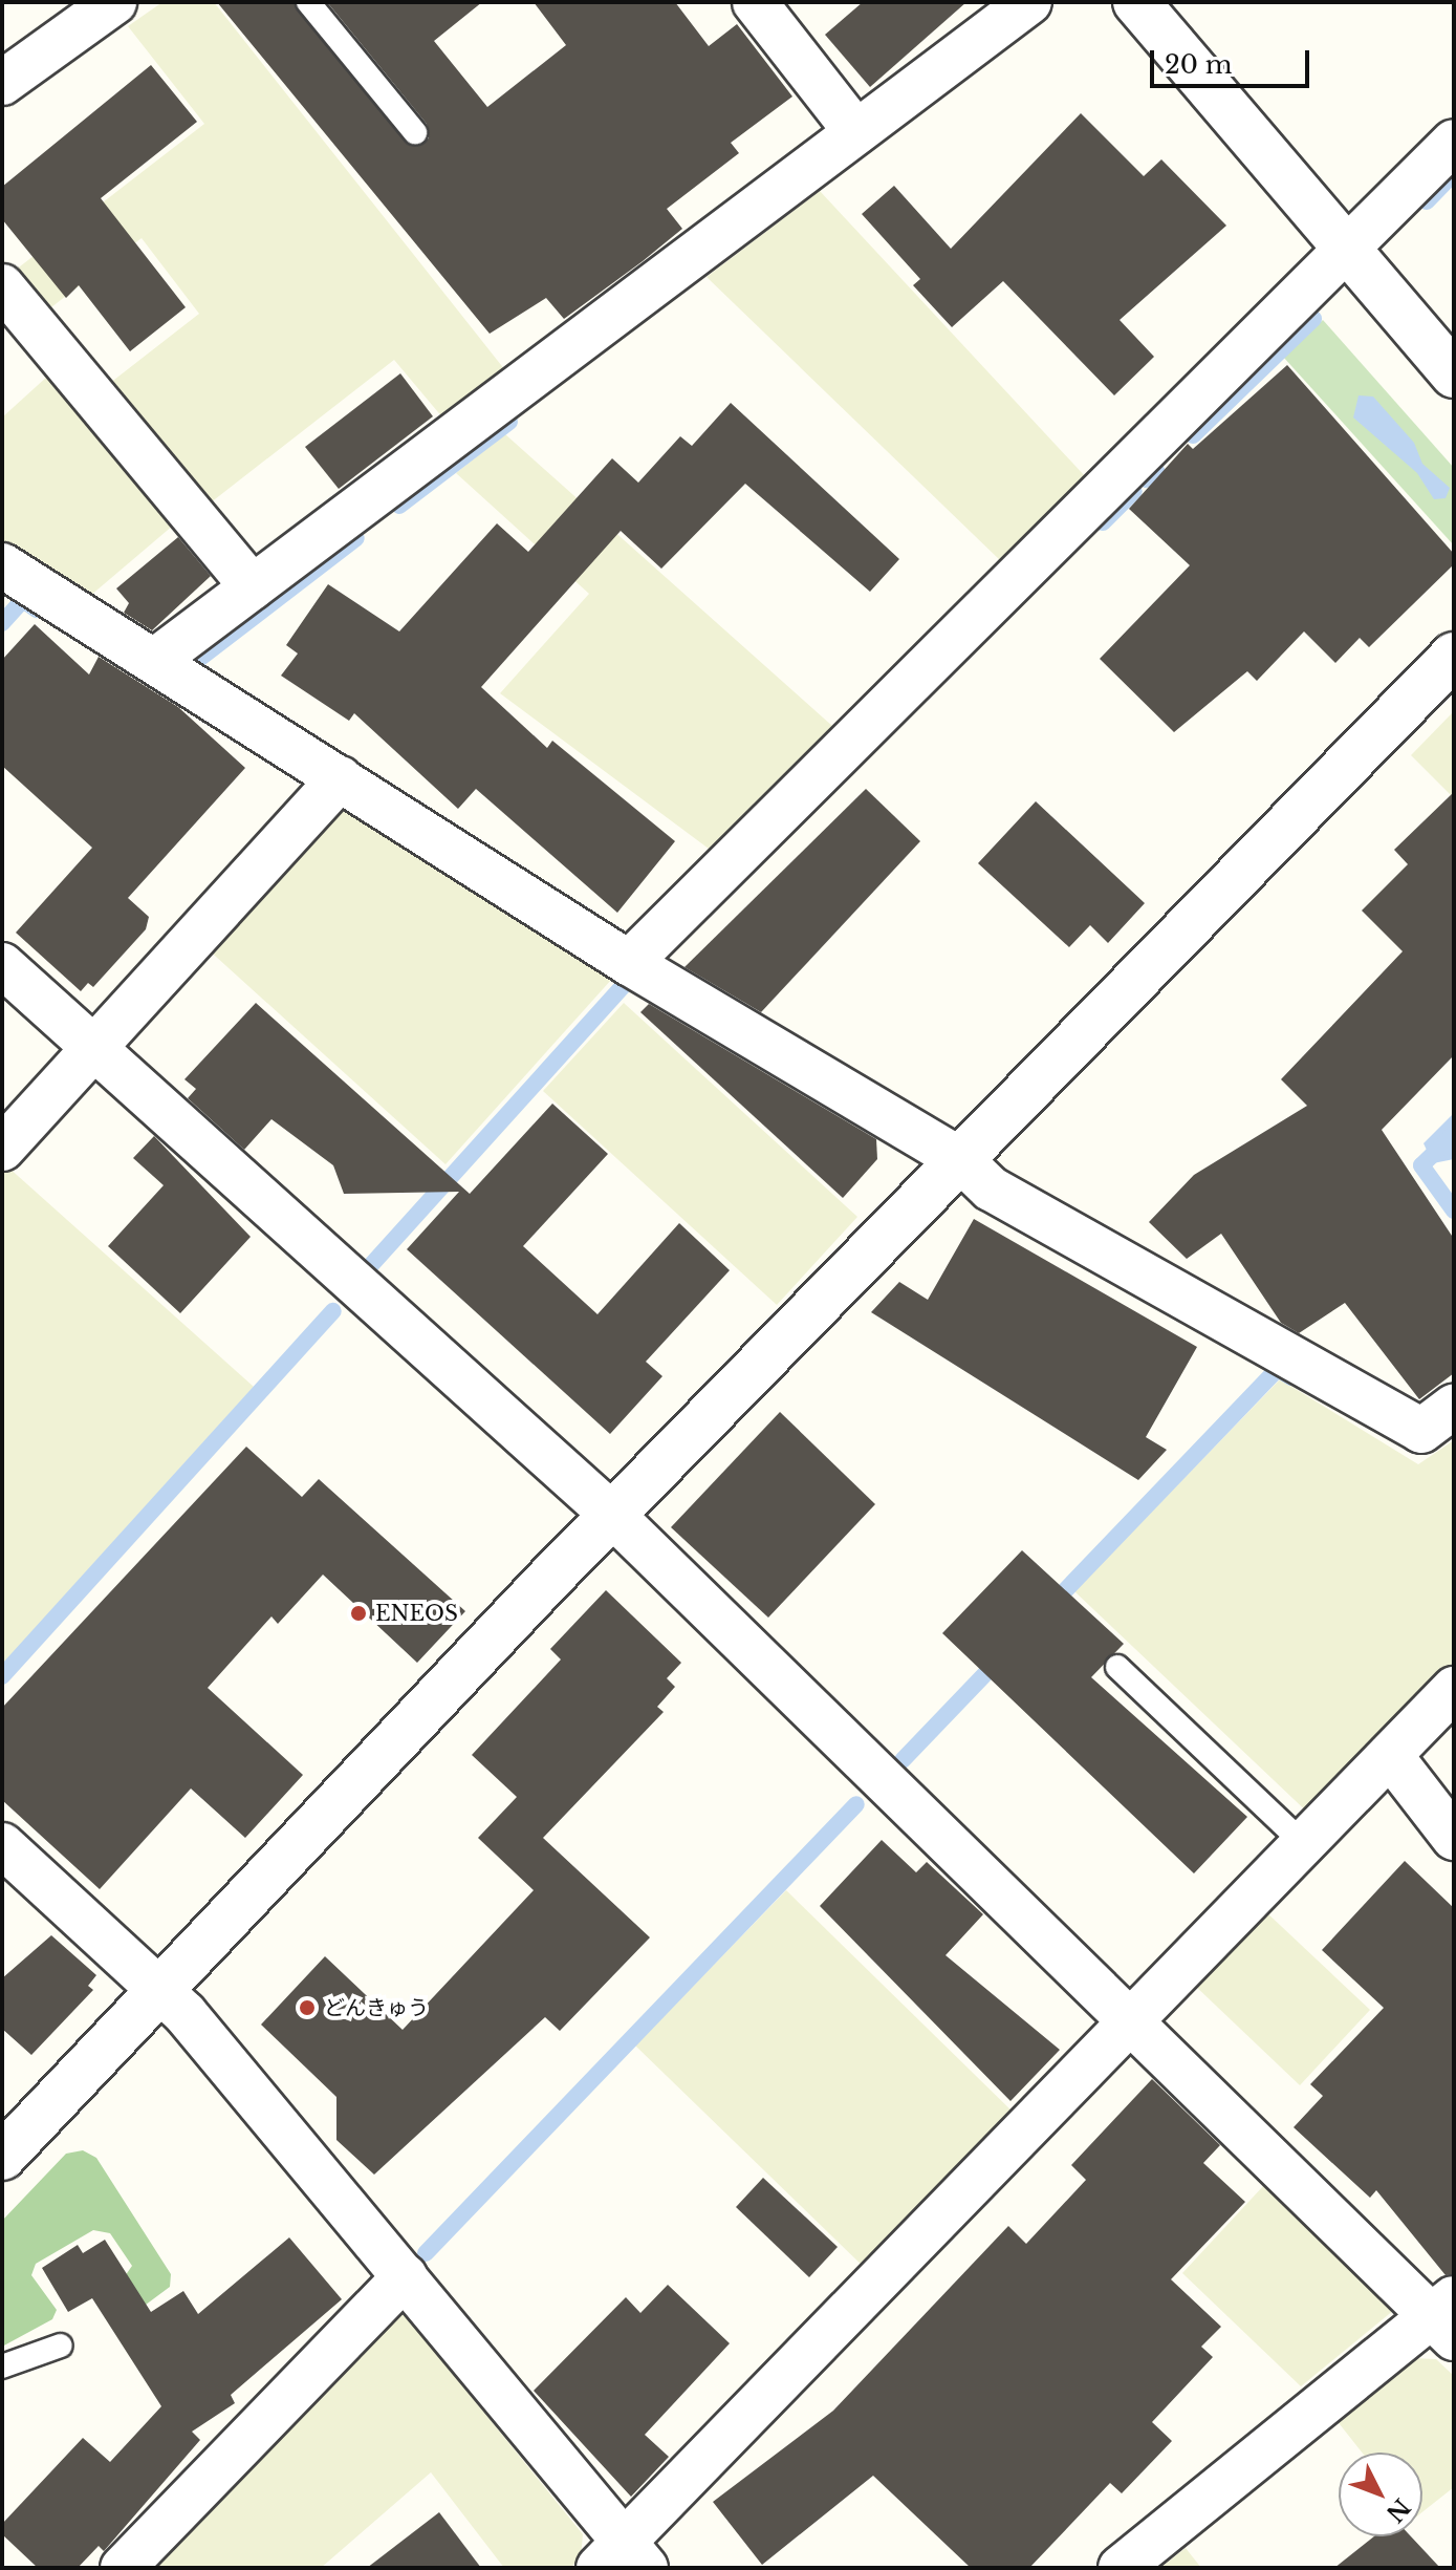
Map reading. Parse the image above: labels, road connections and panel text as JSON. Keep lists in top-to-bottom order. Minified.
{"places":["ENEOS","どんきゅう"],"scale_bar":"20 m","north":"bottom right"}
